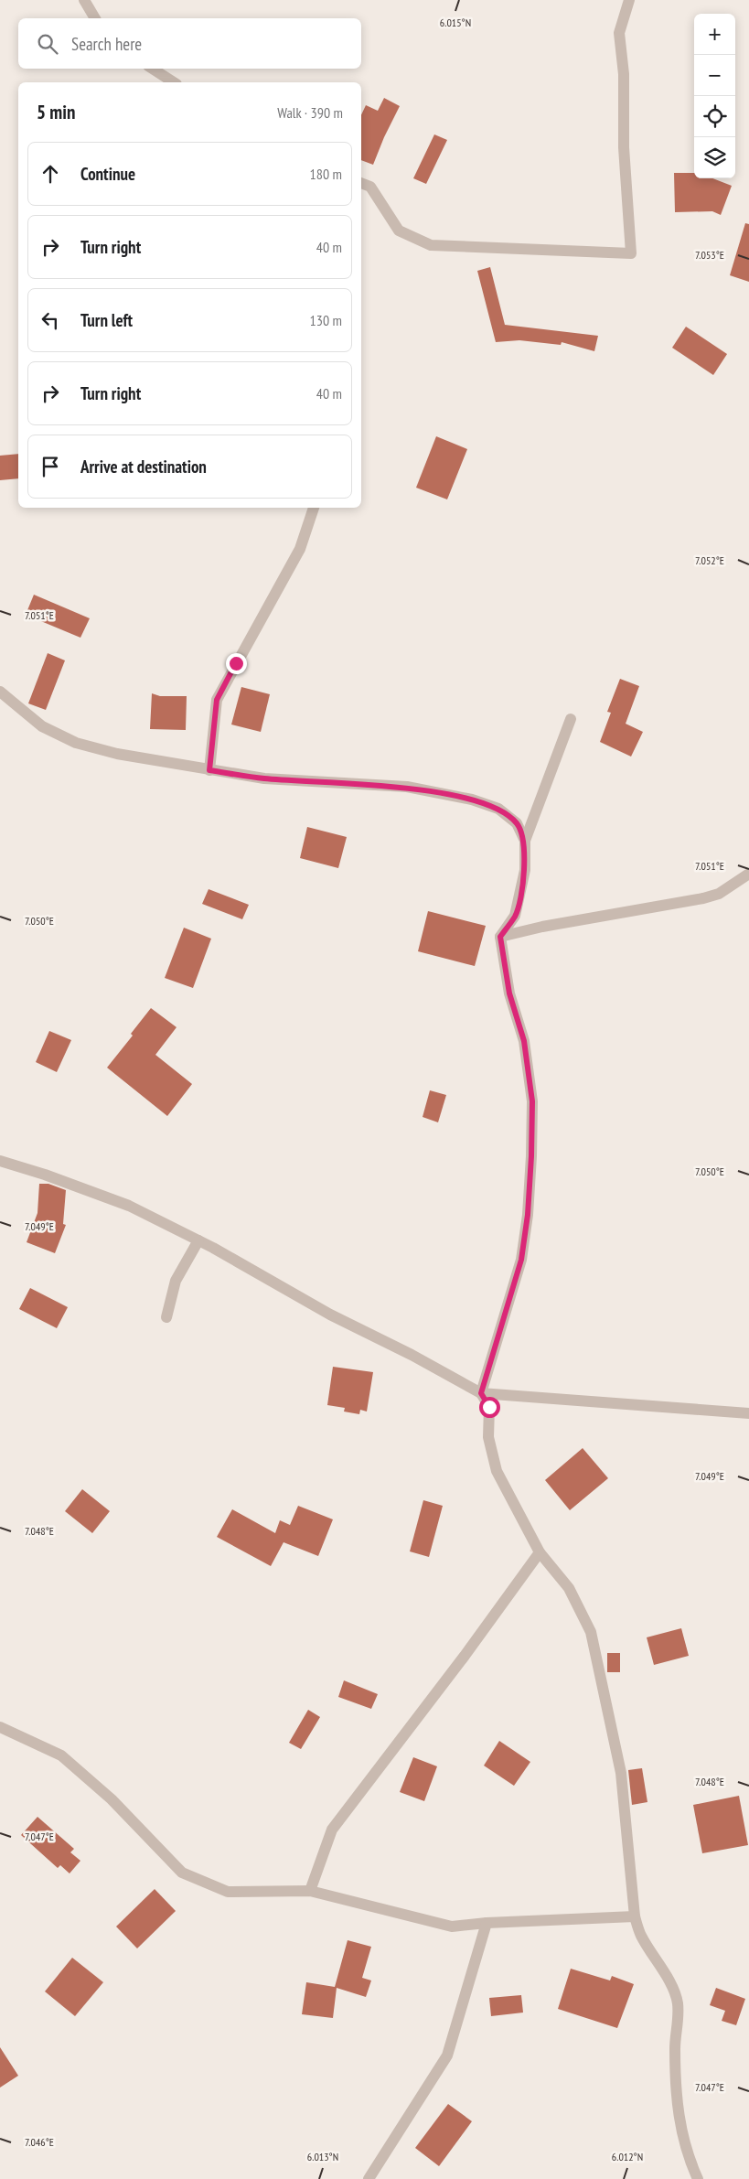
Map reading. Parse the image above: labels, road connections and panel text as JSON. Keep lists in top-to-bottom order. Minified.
{"page":{"map_buttons":["+","−"],"search":"Search here","heading":["5 min","Walk · 390 m"],"list":[["Continue","180 m"],["Turn right","40 m"],["Turn left","130 m"],["Turn right","40 m"],"Arrive at destination"]},"coordinates":["6.015°N","7.053°E","7.052°E","7.051°E","7.050°E","7.049°E","7.048°E","7.047°E","7.046°E","6.013°N","6.012°N"]}
